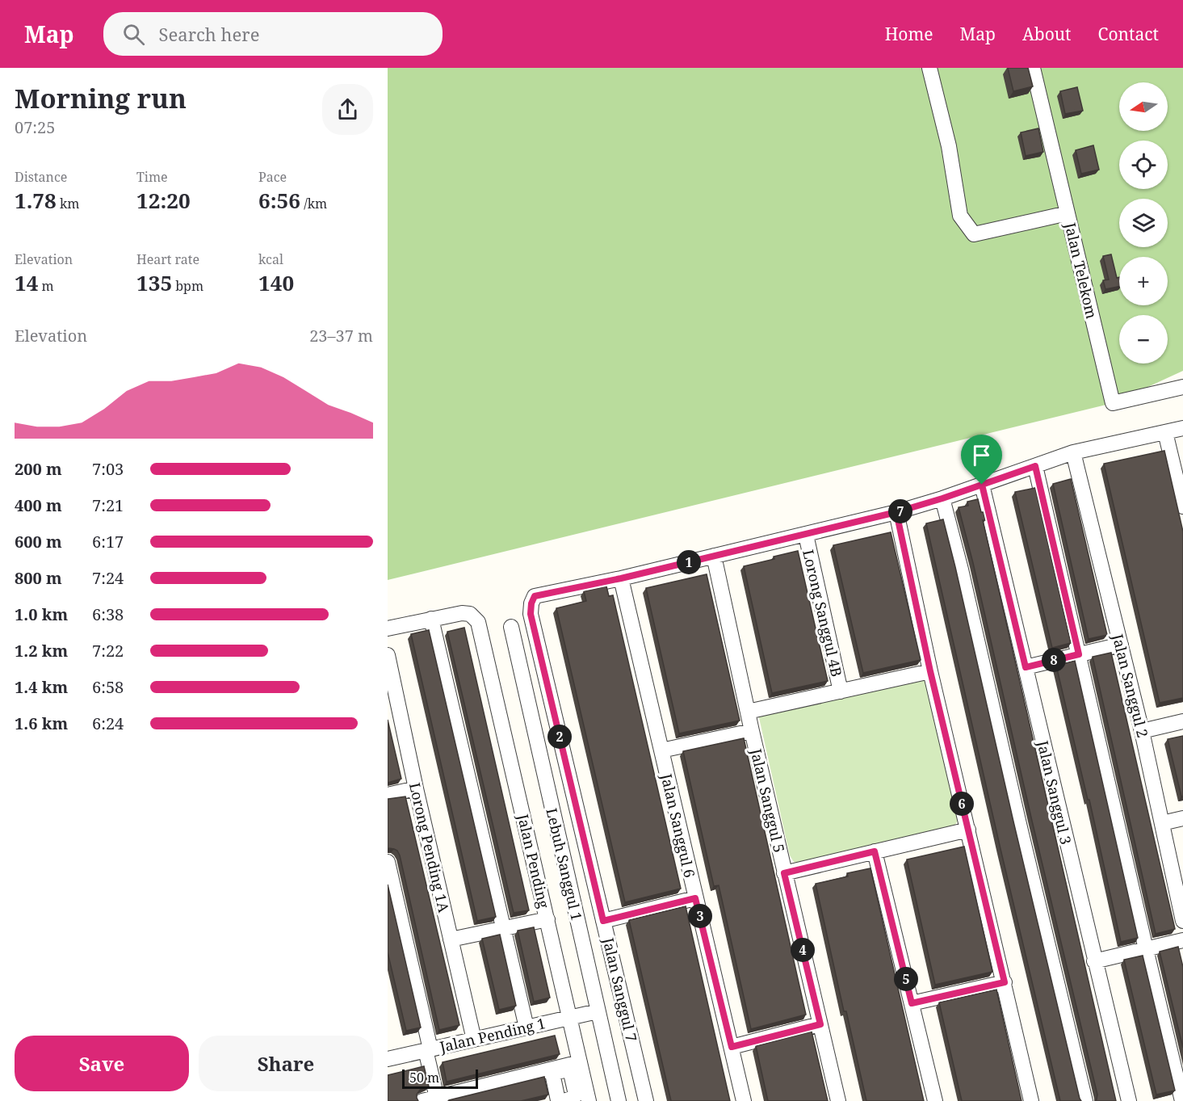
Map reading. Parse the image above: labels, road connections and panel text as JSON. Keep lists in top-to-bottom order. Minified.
{"streets":{"street":["Jalan Telekom","Lorong Sanggul 4B","Jalan Sanggul 2","Jalan Sanggul 3","Jalan Sanggul 5","Jalan Sanggul 6","Lorong Pending 1A","Jalan Pending","Lebuh Sanggul 1","Jalan Sanggul 7","Jalan Pending 1"]},"crossings":[["Jalan Sanggul 6","Jalan Sanggul 7"],["Lorong Pending 1A","Jalan Pending 1"],["Jalan Pending","Jalan Pending 1"],["Lebuh Sanggul 1","Jalan Pending 1"]],"scale_bar":"50 m","north":"left","page":{"header":"Map","search":"Search here","nav":["Home","Map","About","Contact"],"heading":["Morning run","07:25"],"map_buttons":["+","−"],"stats":[["Distance","1.78 km"],["Time","12:20"],["Pace","6:56 /km"],["Elevation","14 m"],["Heart rate","135 bpm"],["kcal","140"]],"chart":["Elevation","23–37 m"],"list":[{"name":"200 m","note":"7:03"},{"name":"400 m","note":"7:21"},{"name":"600 m","note":"6:17"},{"name":"800 m","note":"7:24"},{"name":"1.0 km","note":"6:38"},{"name":"1.2 km","note":"7:22"},{"name":"1.4 km","note":"6:58"},{"name":"1.6 km","note":"6:24"}],"pins":["7","1","8","2","6","3","4","5"],"buttons":["Save","Share"],"scale":"50 m"}}
